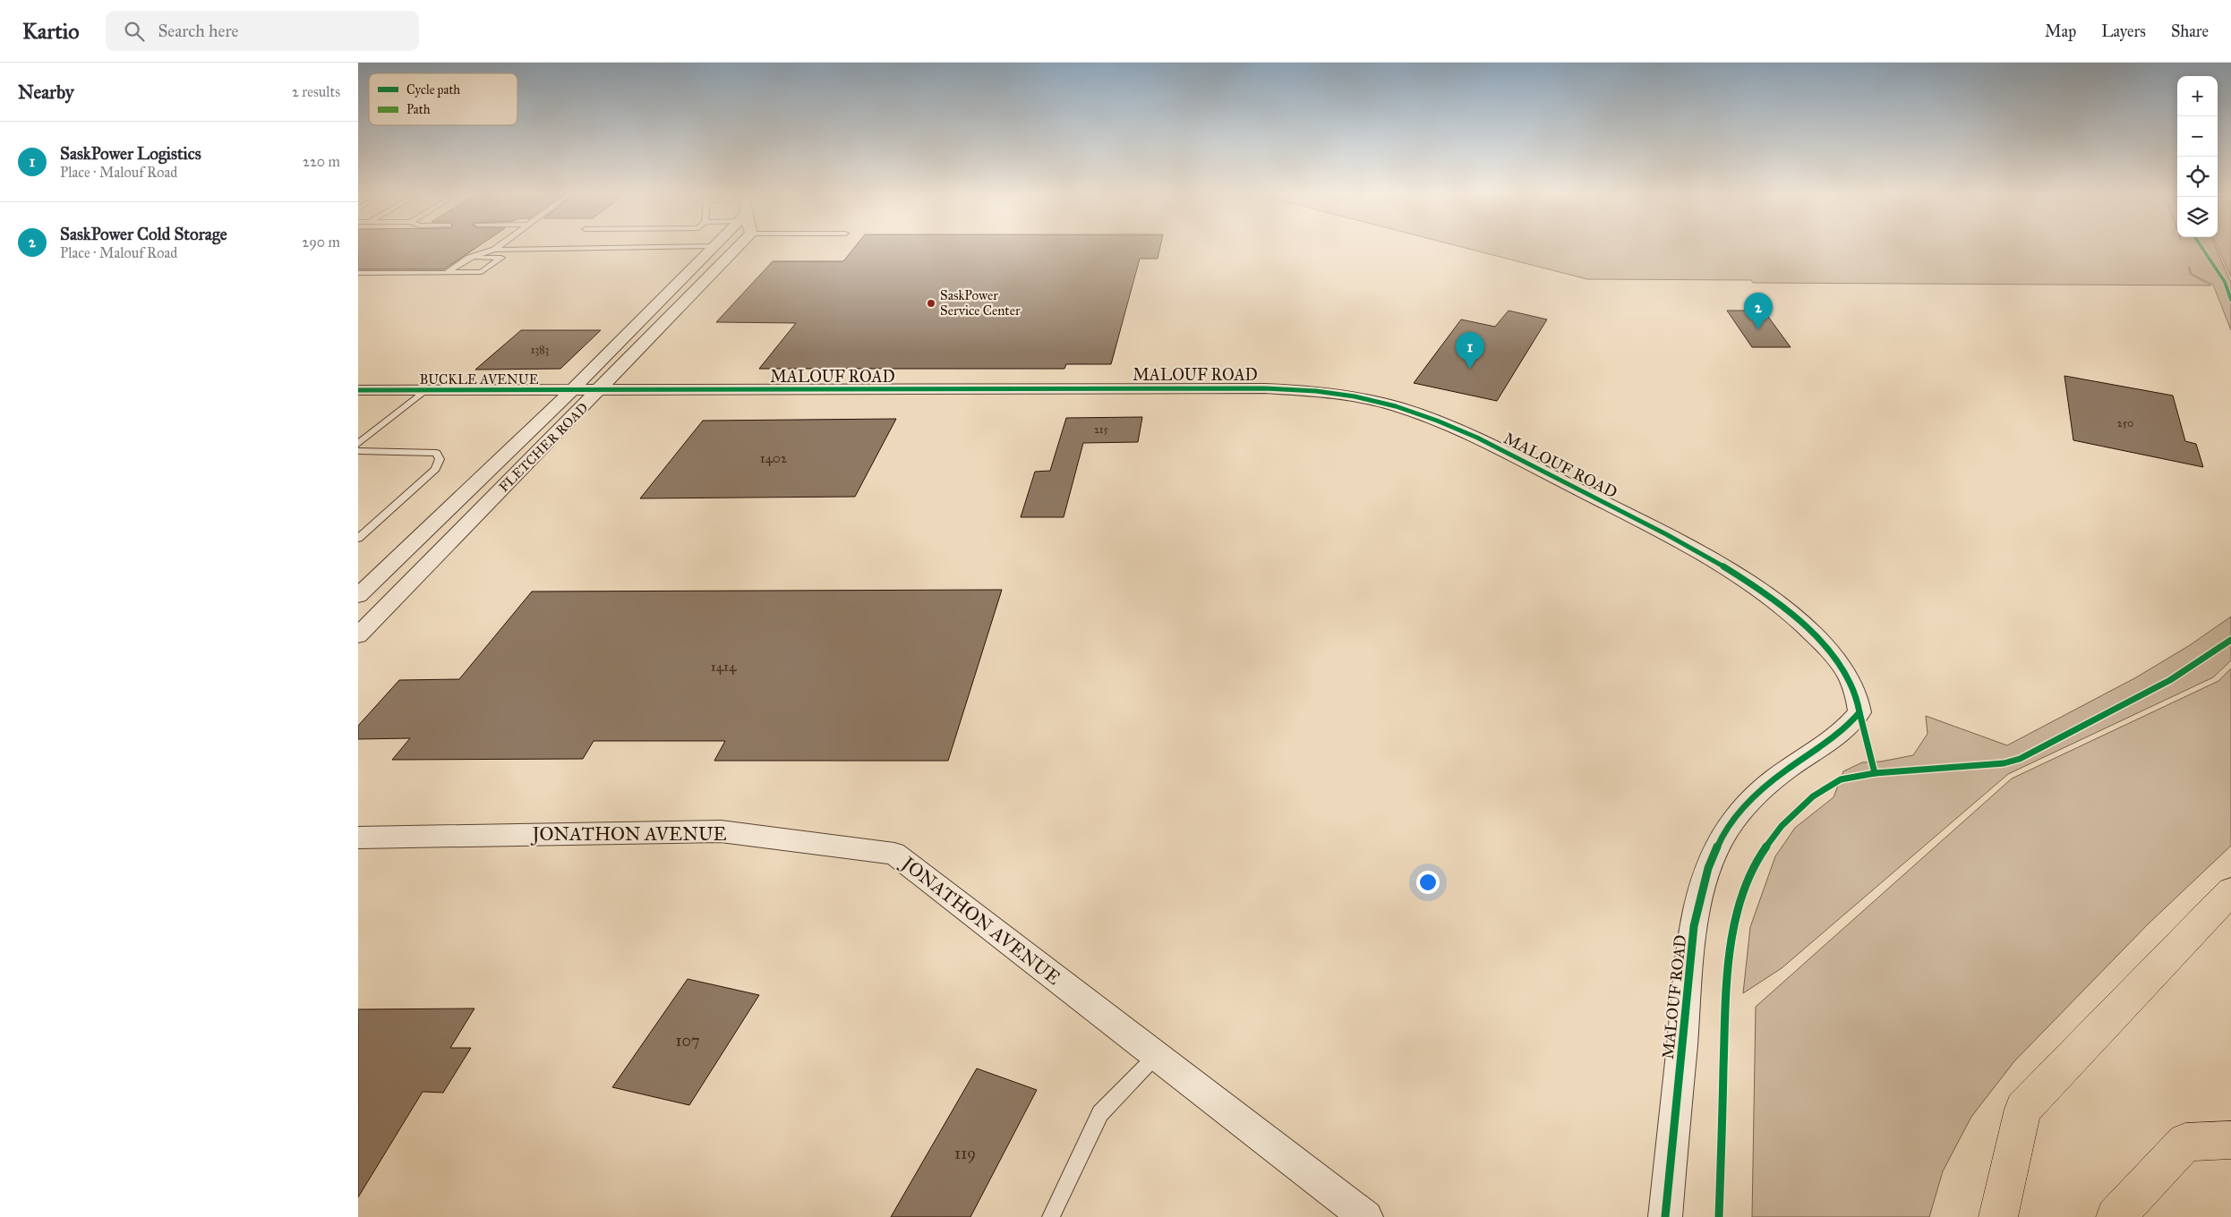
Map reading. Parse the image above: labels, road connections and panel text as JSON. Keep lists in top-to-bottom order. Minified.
{"streets":{"street":["MALOUF ROAD","BUCKLE AVENUE","FLETCHER ROAD","JONATHON AVENUE"]},"crossings":[["MALOUF ROAD","BUCKLE AVENUE"],["MALOUF ROAD","FLETCHER ROAD"],["BUCKLE AVENUE","FLETCHER ROAD"]],"places":["SaskPower Service Center"],"house_numbers":["1383","250","215","1402","1414","107","119"],"legend":["Cycle path","Path"],"page":{"header":"Kartio","search":"Search here","nav":["Map","Layers","Share"],"heading":["Nearby","2 results"],"map_buttons":["+","−"],"list":[{"mark":"1","name":"SaskPower Logistics","note":"Place · Malouf Road","value":"220 m"},{"mark":"2","name":"SaskPower Cold Storage","note":"Place · Malouf Road","value":"290 m"}],"pins":["2","1"]}}
